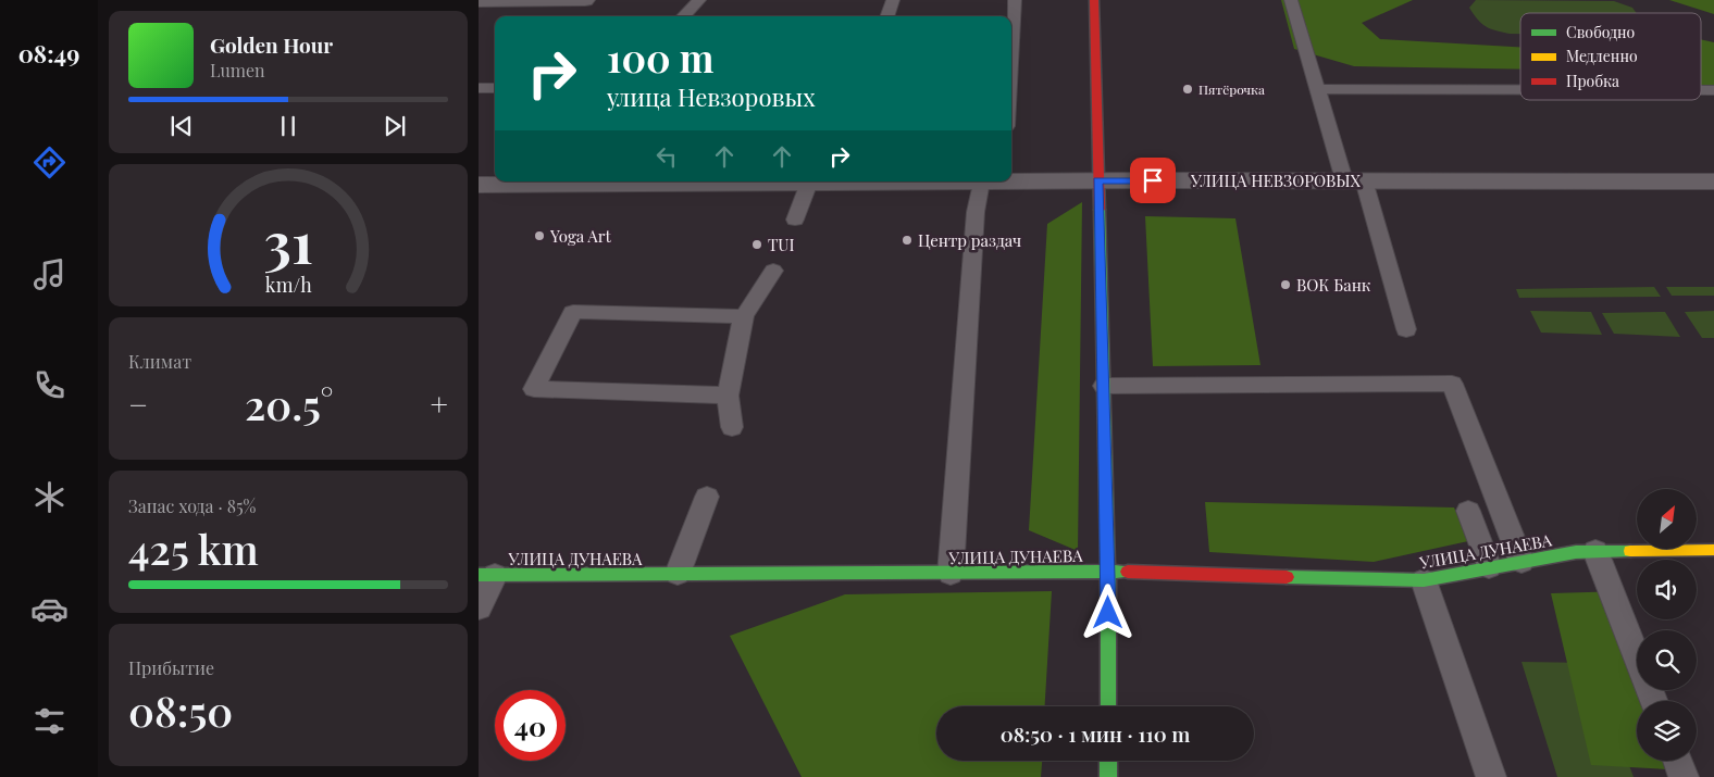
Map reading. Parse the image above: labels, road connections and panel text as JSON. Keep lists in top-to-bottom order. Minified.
{"streets":{"street":["УЛИЦА НЕВЗОРОВЫХ","УЛИЦА ДУНАЕВА"]},"places":["Пятёрочка","Yoga Art","Центр раздач","TUI","ВОК Банк"],"legend":["Свободно","Медленно","Пробка"],"north":"top right","page":{"tabs":"08:49","turn":["100 m","улица Невзоровых"],"song":["Golden Hour","Lumen"],"tile":["Климат",["Запас хода · 85%","425 km"],["Прибытие","08:50"]],"heat":["−","20.5°","+"],"limit":"40","trip":"08:50 · 1 мин · 110 m","gauge":["31","km/h"]}}
